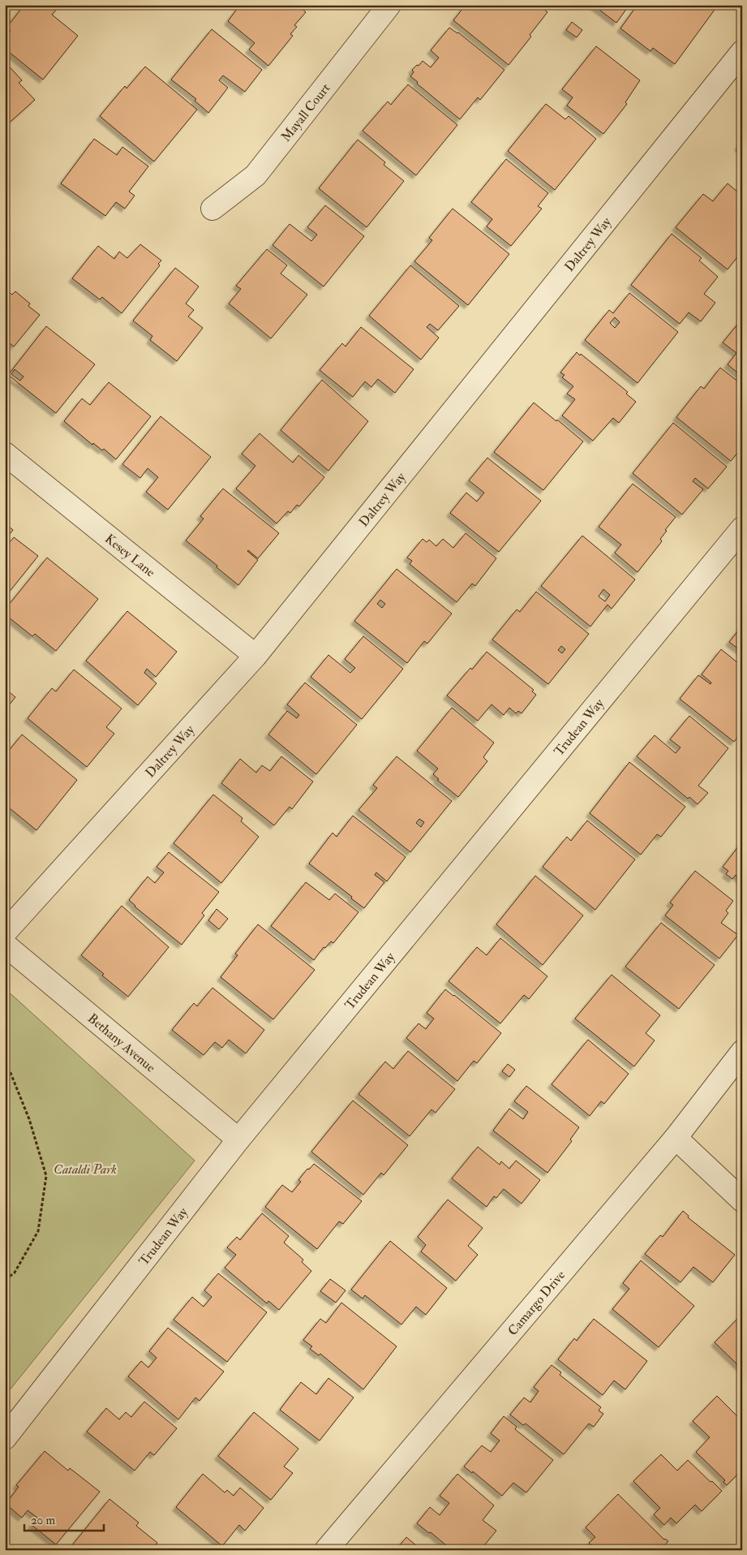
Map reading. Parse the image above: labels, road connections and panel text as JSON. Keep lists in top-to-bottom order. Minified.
{"streets":{"street":["Mayall Court","Daltrey Way","Kesey Lane","Trudean Way","Bethany Avenue","Camargo Drive"]},"crossings":[["Daltrey Way","Kesey Lane"],["Trudean Way","Bethany Avenue"]],"parks":["Cataldi Park"],"scale_bar":"20 m"}
